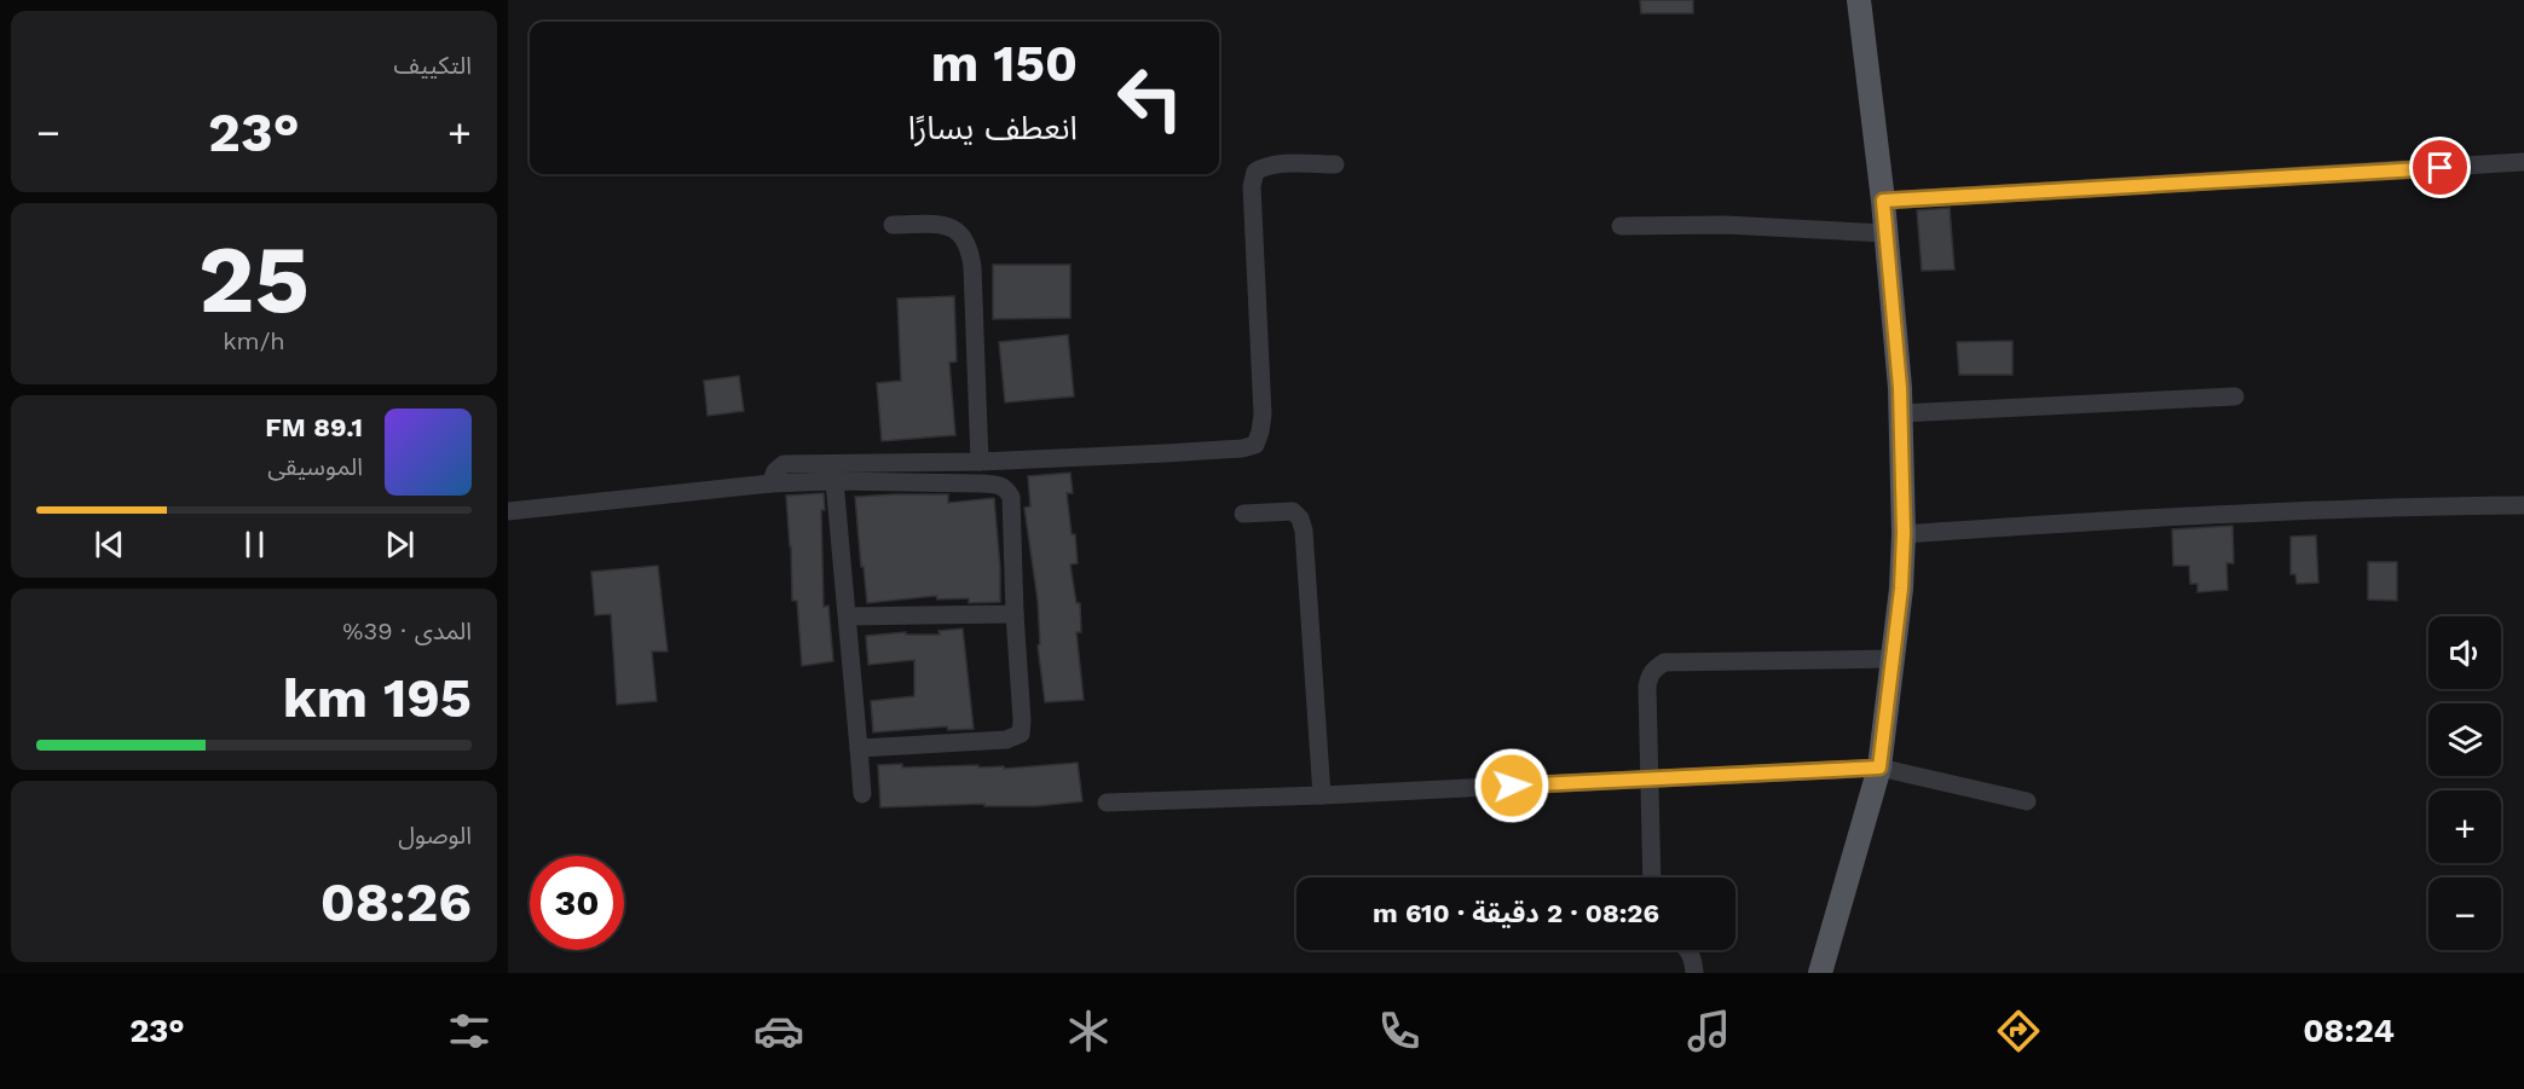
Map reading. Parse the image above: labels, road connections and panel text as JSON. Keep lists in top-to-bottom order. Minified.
{"page":{"tile":["التكييف",["25","km/h"],["المدى · 39%","195 km"],["الوصول","08:26"]],"turn":["150 m","انعطف يسارًا"],"heat":["−","23°","+"],"song":["89.1 FM","الموسيقى"],"map_buttons":["+","−"],"limit":"30","trip":"08:26 · 2 دقيقة · 610 m","tabs":["08:24","23°"]}}
